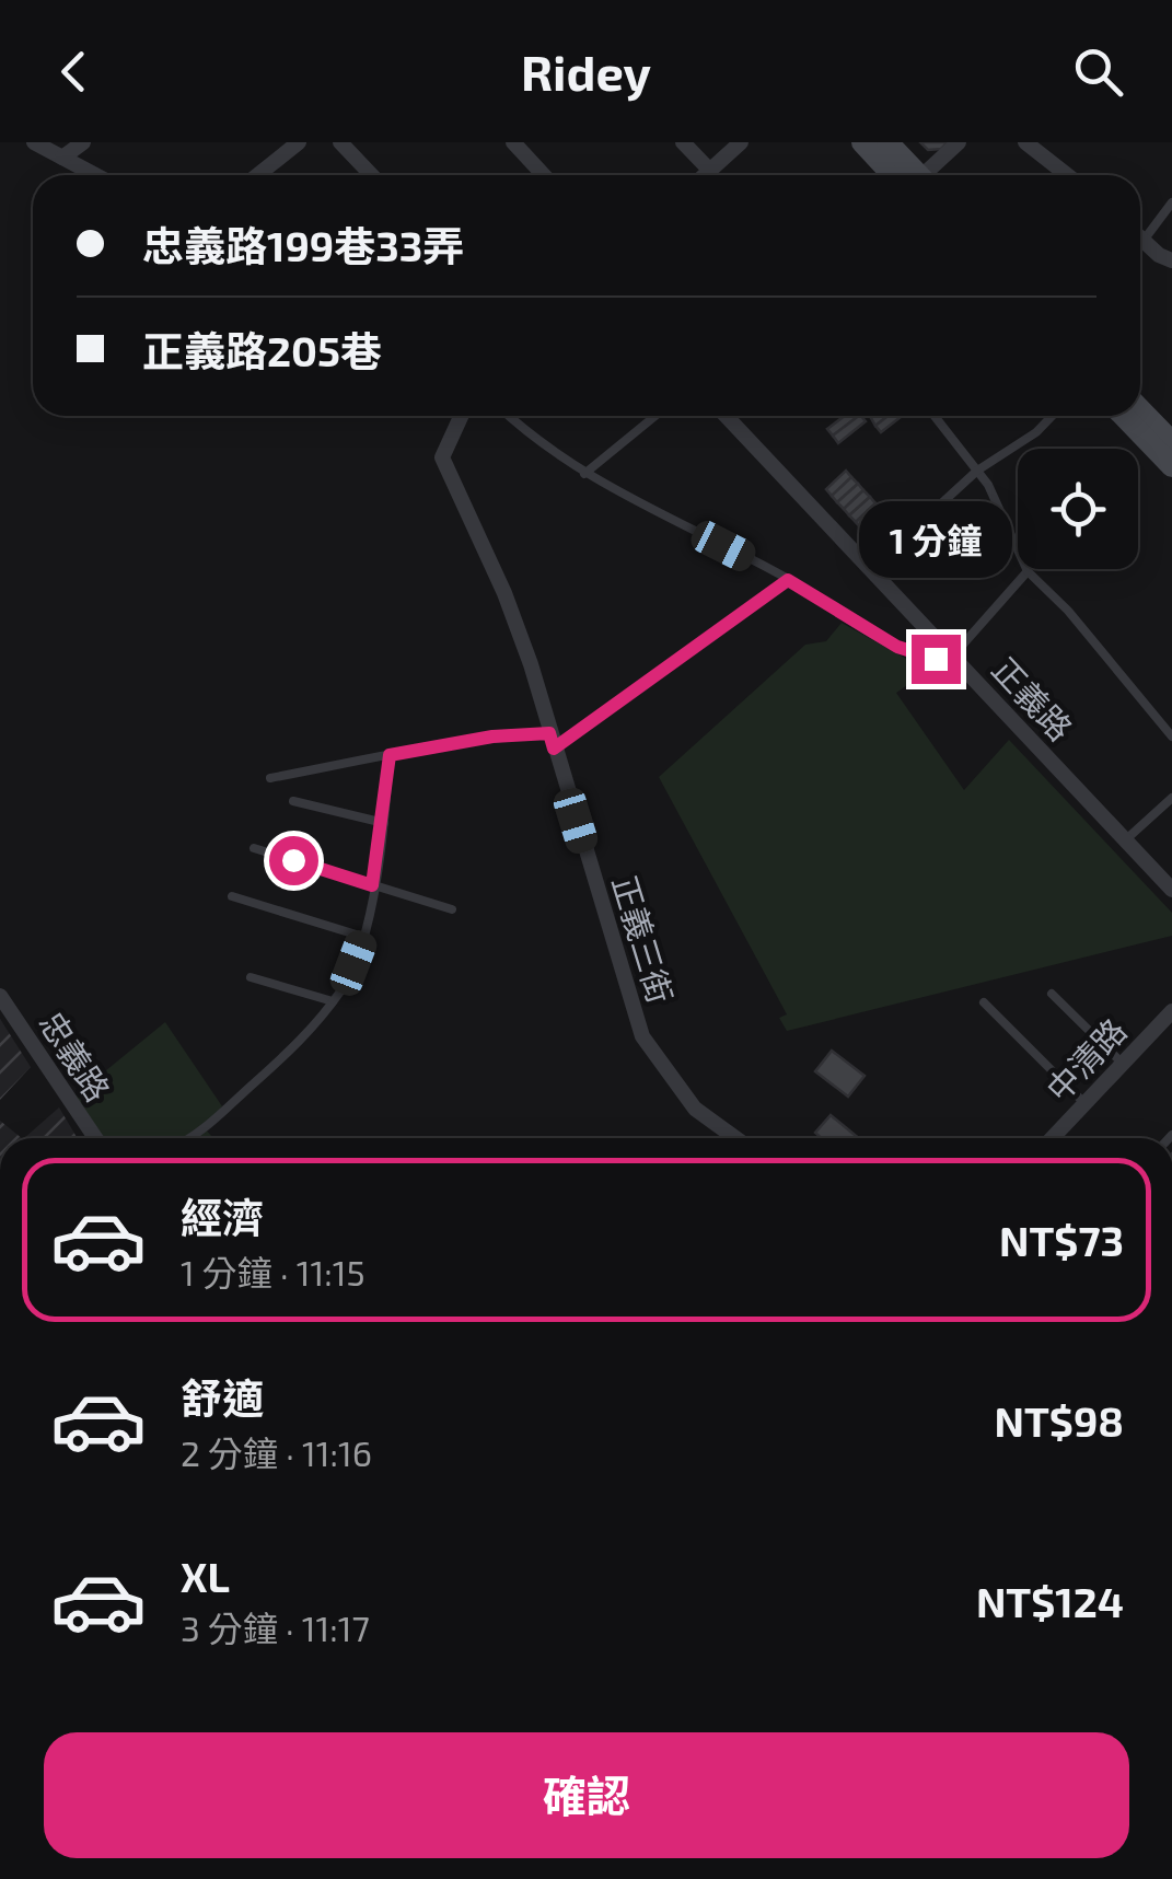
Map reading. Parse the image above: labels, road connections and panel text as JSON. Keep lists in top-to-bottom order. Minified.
{"streets":{"street":["正義路","正義三街","忠義路","中清路"]},"page":{"header":"Ridey","banner":["忠義路199巷33弄","正義路205巷"],"bubble":"1 分鐘","list":[{"name":"經濟","note":"1 分鐘 · 11:15","value":"NT$73"},{"name":"舒適","note":"2 分鐘 · 11:16","value":"NT$98"},{"name":"XL","note":"3 分鐘 · 11:17","value":"NT$124"}],"buttons":"確認"}}
